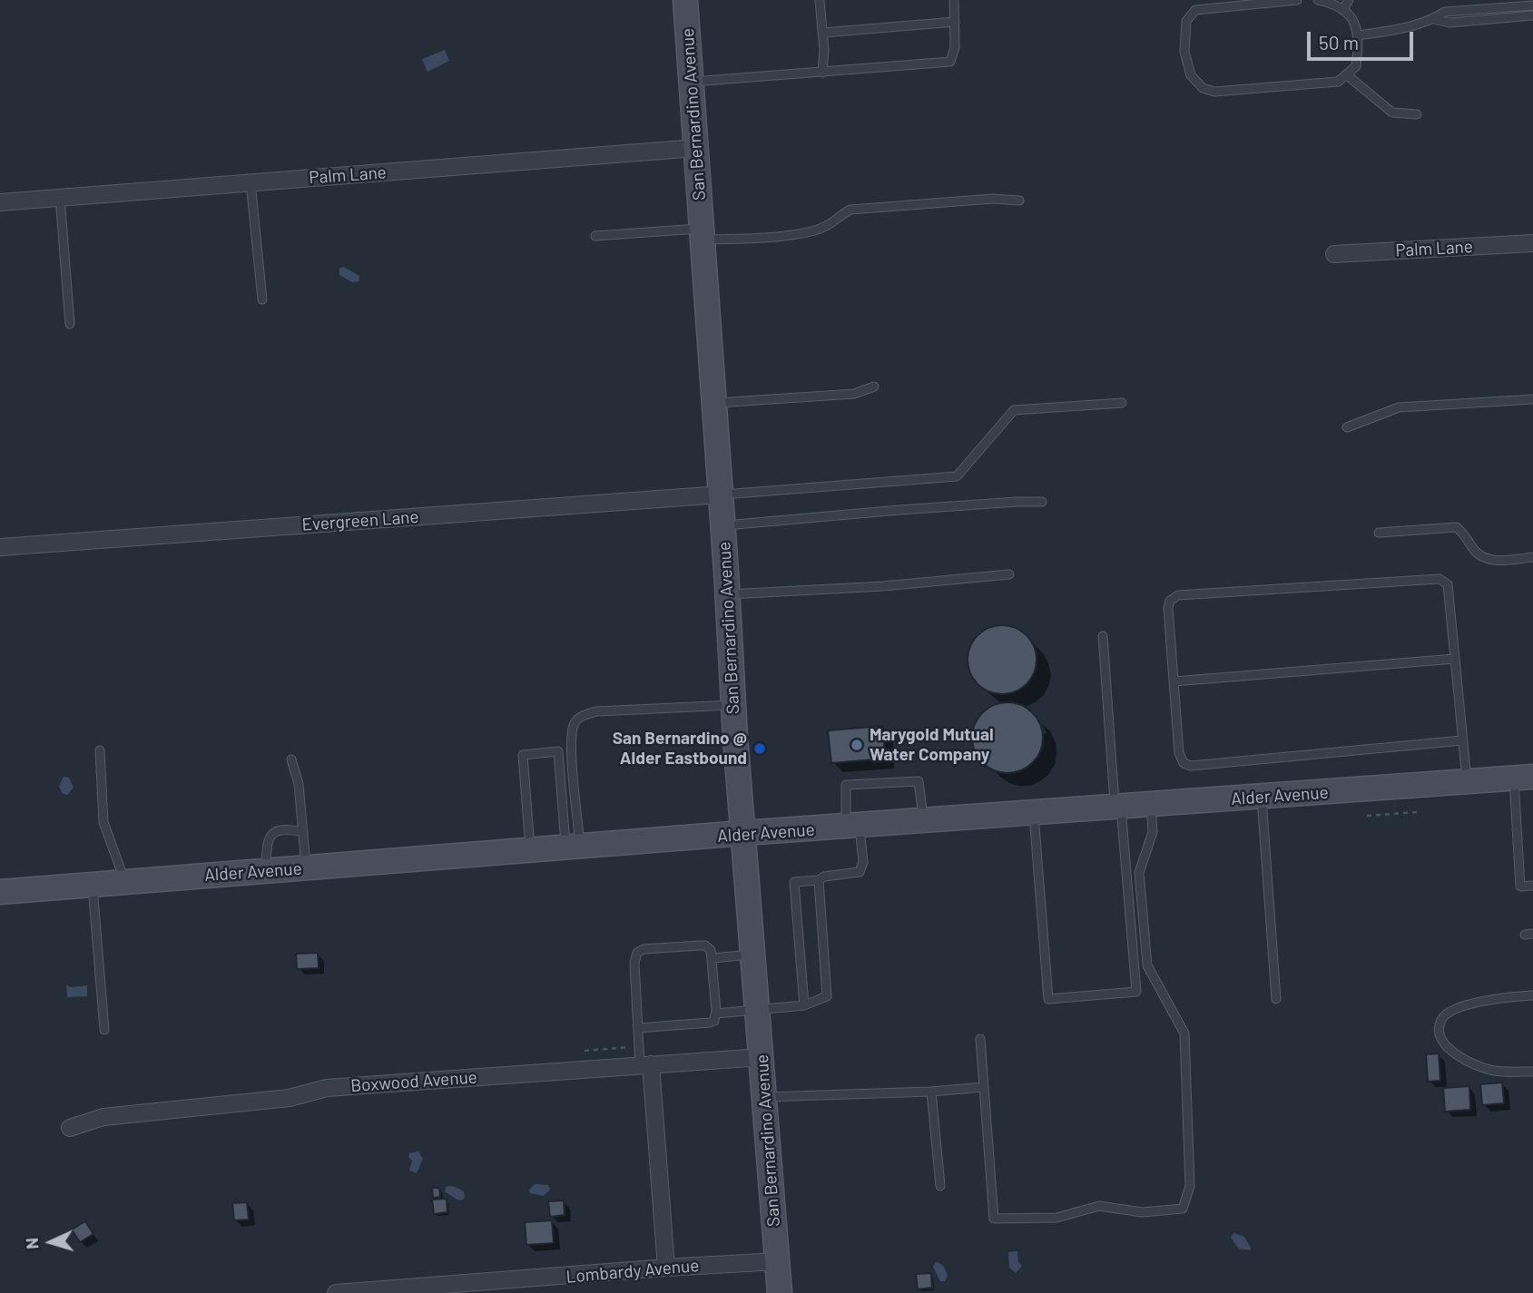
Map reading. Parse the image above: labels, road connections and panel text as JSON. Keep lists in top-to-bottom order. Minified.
{"streets":{"main road":["San Bernardino Avenue","Alder Avenue"],"street":["Palm Lane","Evergreen Lane","Boxwood Avenue","Lombardy Avenue"]},"crossings":[["San Bernardino Avenue","Palm Lane"],["San Bernardino Avenue","Evergreen Lane"],["San Bernardino Avenue","Alder Avenue"],["San Bernardino Avenue","Boxwood Avenue"],["San Bernardino Avenue","Lombardy Avenue"]],"places":["Marygold Mutual Water Company","San Bernardino @ Alder Eastbound"],"scale_bar":"50 m","north":"left"}
